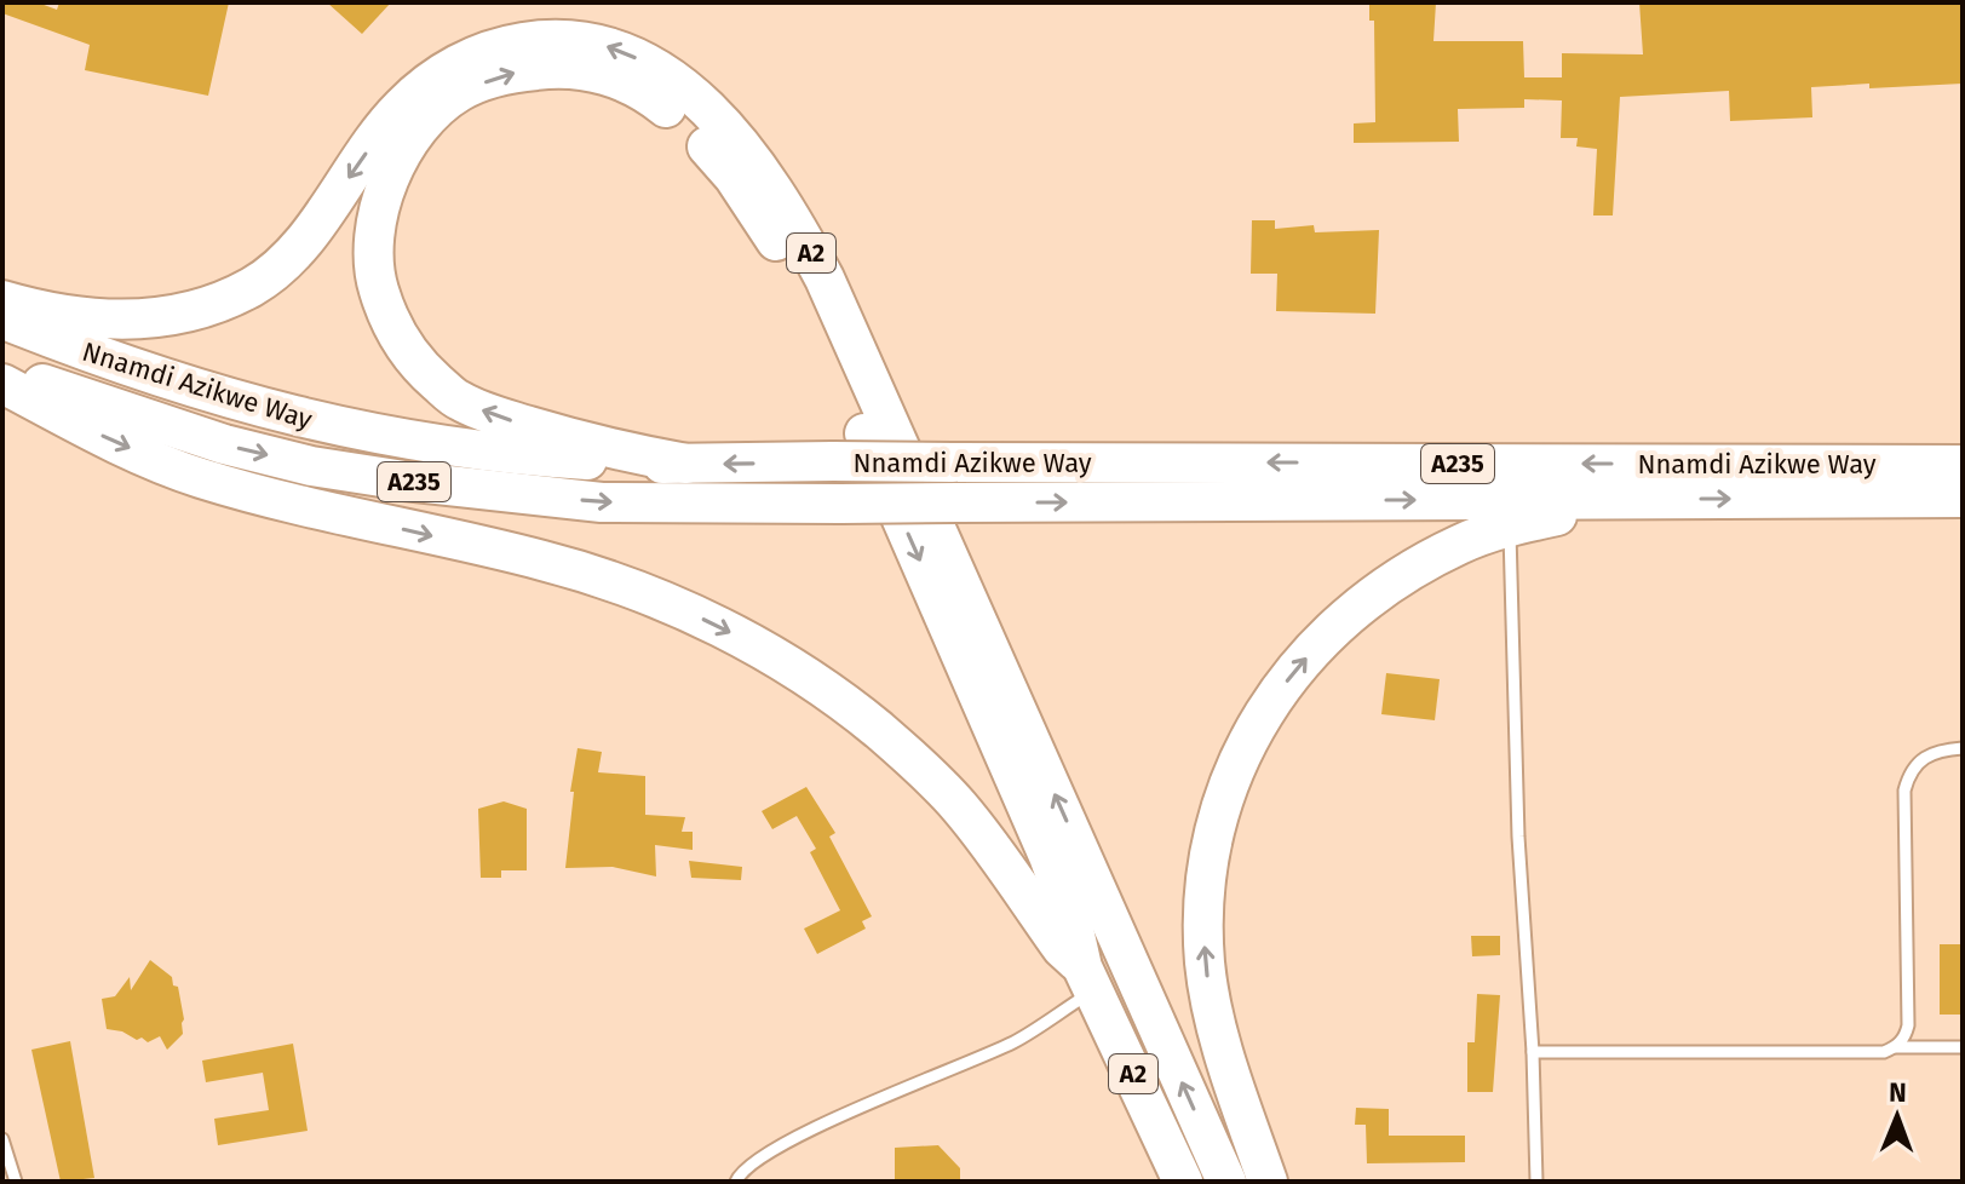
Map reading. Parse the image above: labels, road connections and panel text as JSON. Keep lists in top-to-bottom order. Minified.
{"streets":{"highway":["A2","Nnamdi Azikwe Way","A235"]},"north":"top"}
